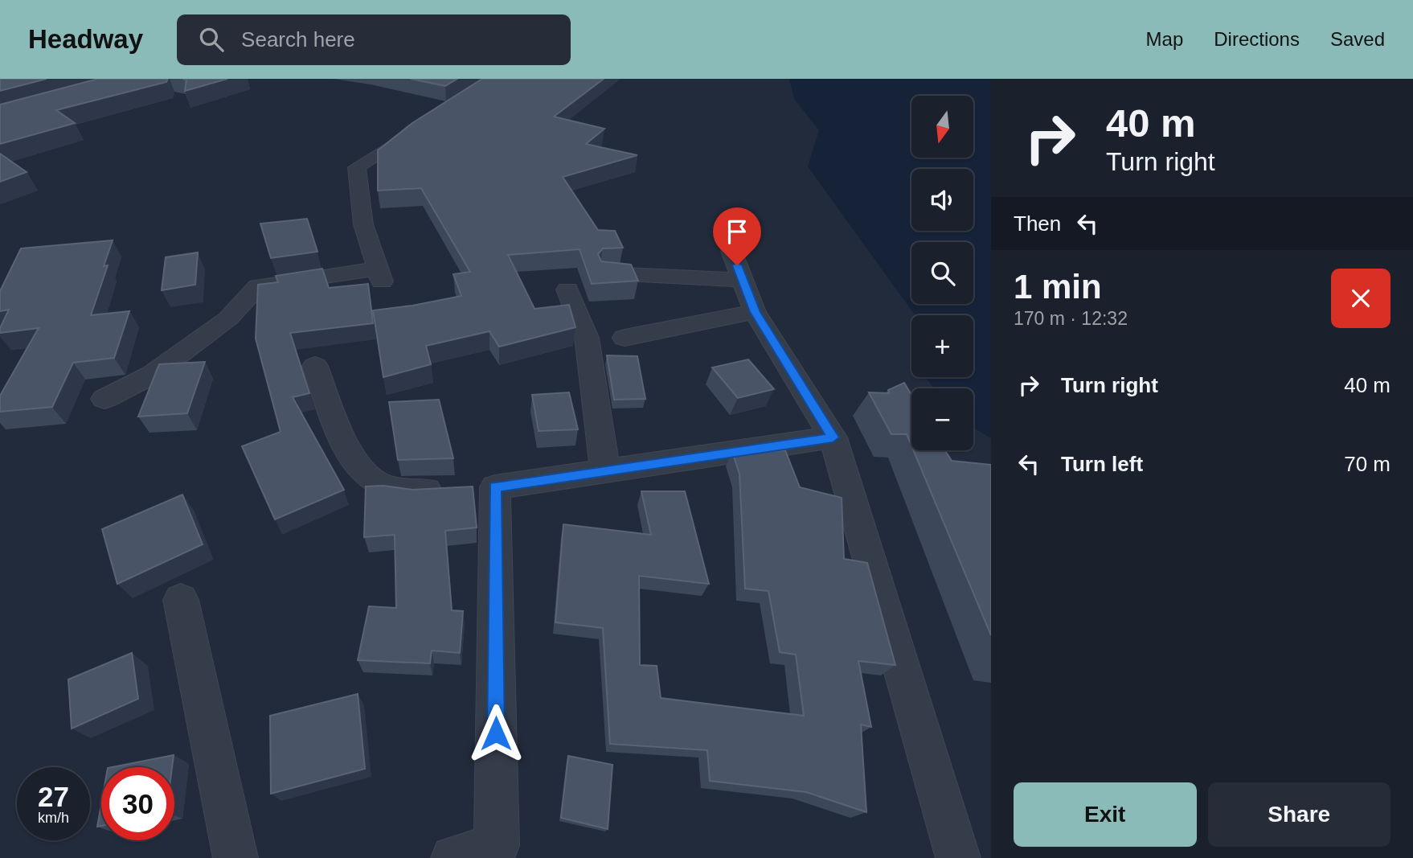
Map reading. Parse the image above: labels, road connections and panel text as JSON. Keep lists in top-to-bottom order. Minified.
{"north":"bottom","page":{"header":"Headway","search":"Search here","nav":["Map","Directions","Saved"],"turn":["40 m","Turn right"],"map_buttons":["+","−"],"then":"Then","heading":["1 min","170 m · 12:32"],"list":[{"name":"Turn right","value":"40 m"},{"name":"Turn left","value":"70 m"}],"speed":"27 km/h","limit":"30","buttons":["Exit","Share"]}}
